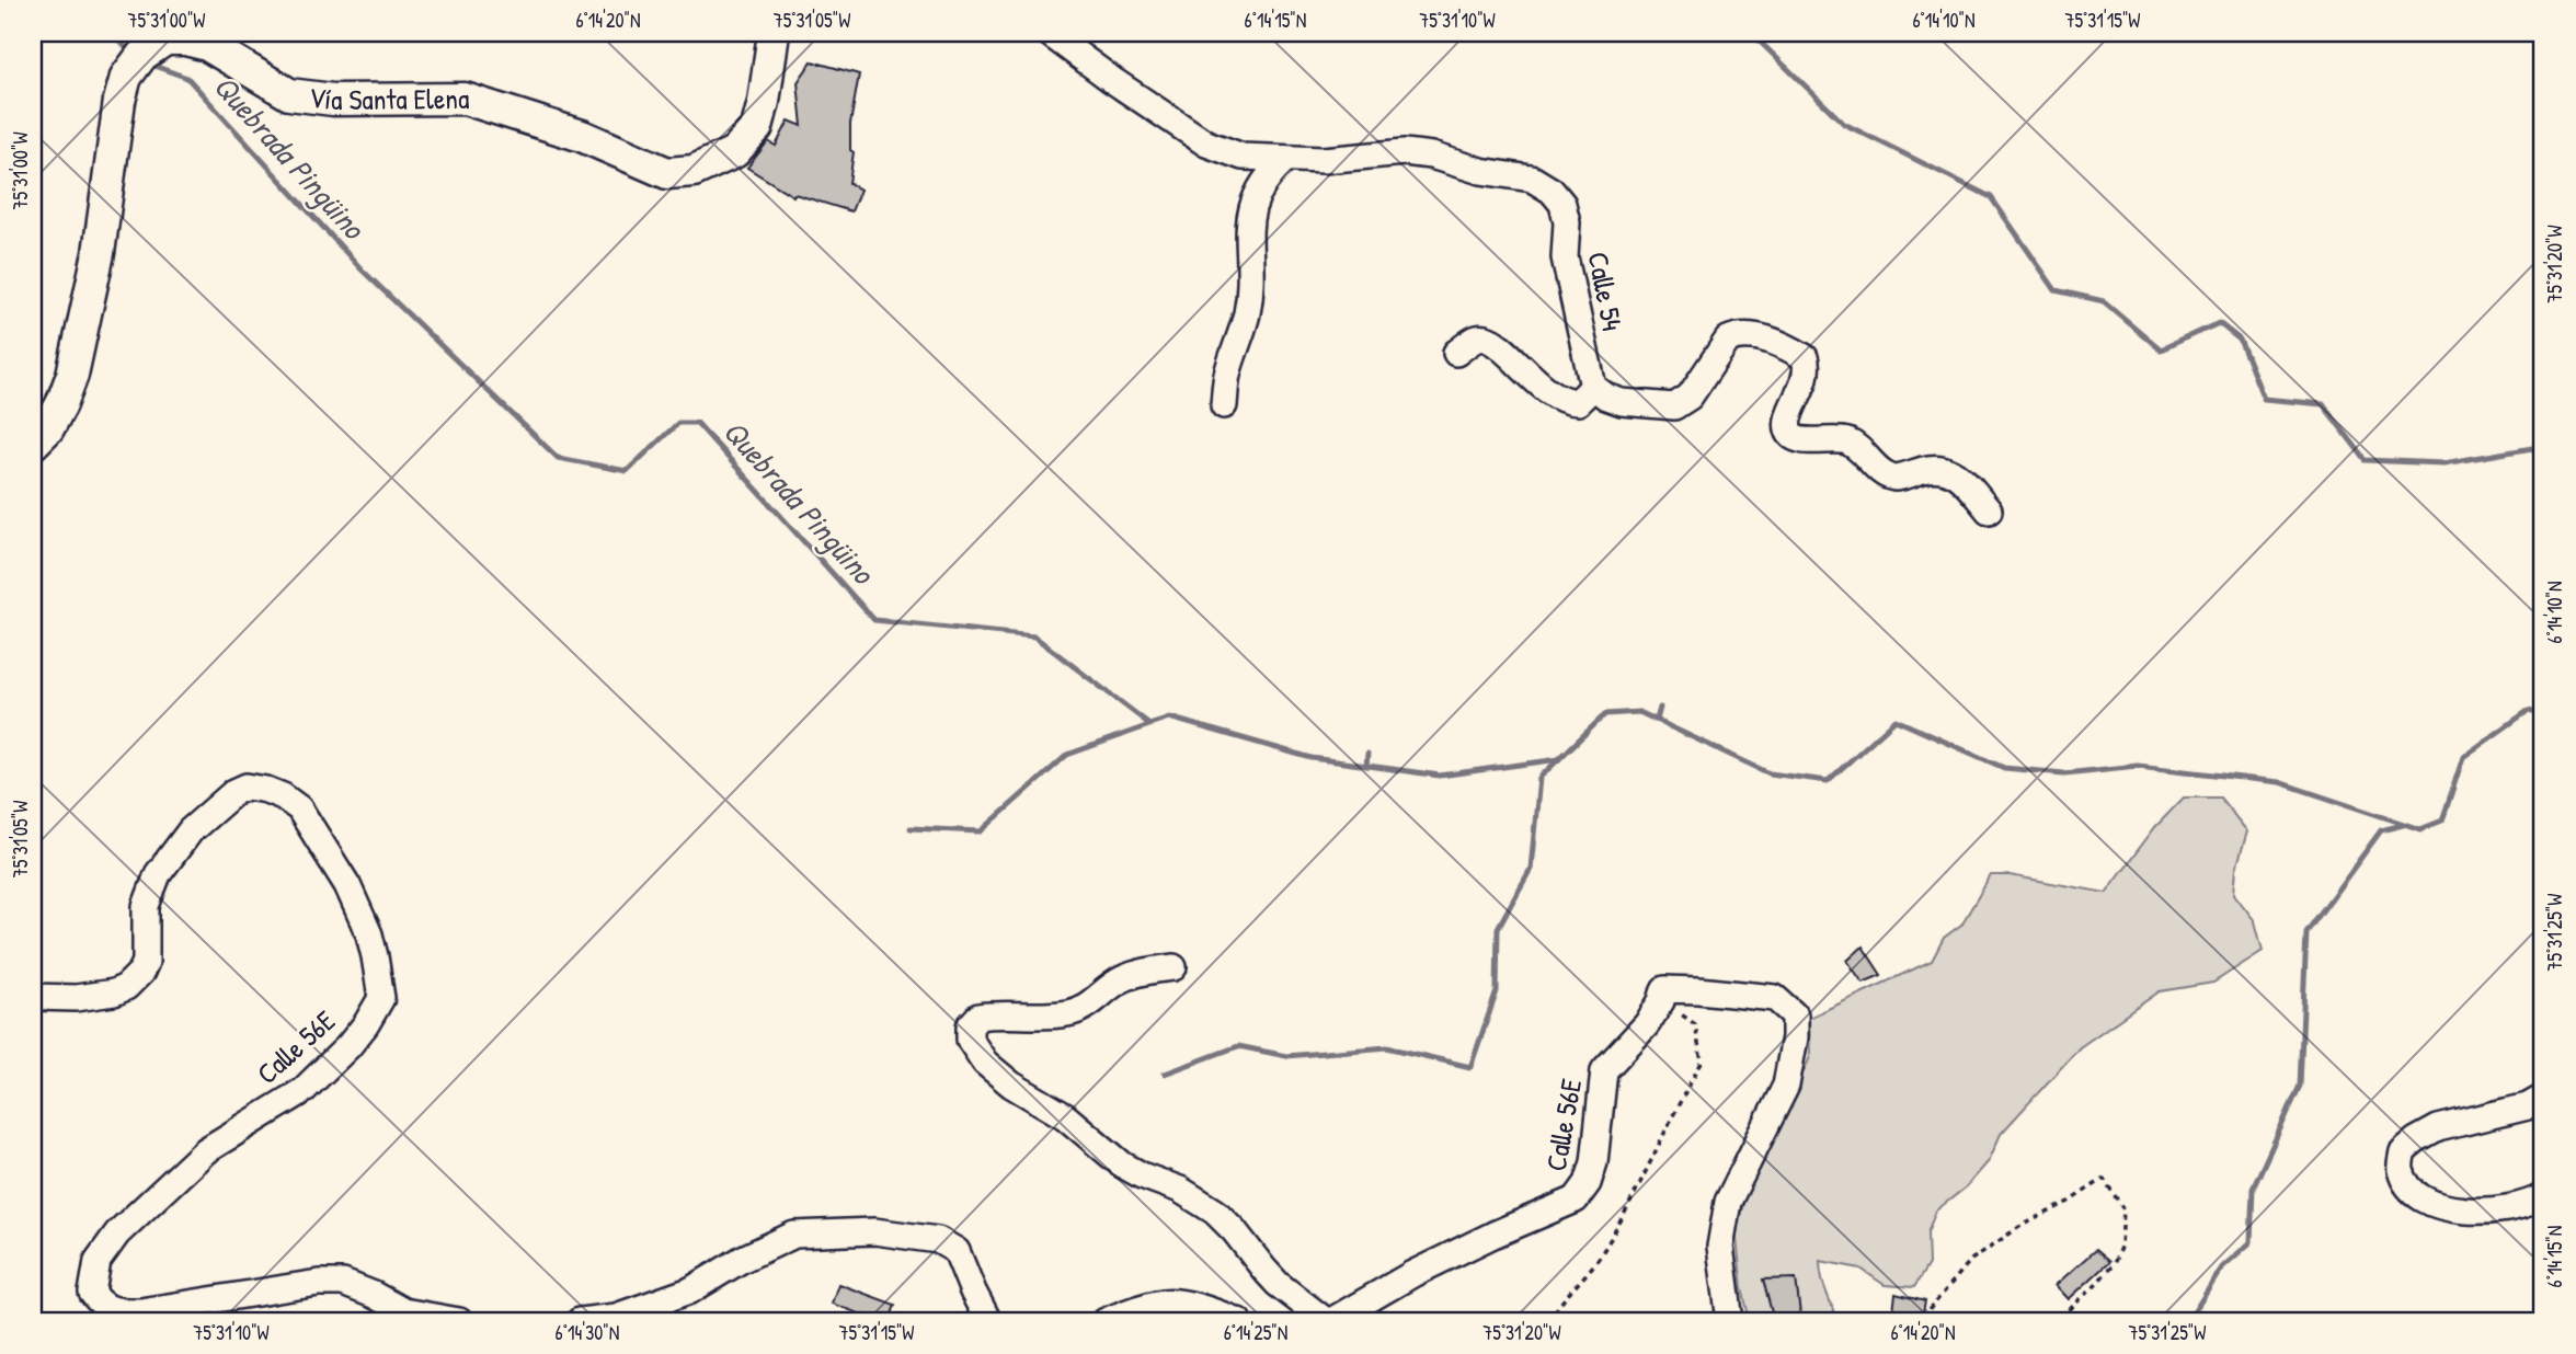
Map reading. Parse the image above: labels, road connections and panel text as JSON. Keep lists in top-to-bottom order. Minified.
{"streets":{"main road":["Vía Santa Elena"],"street":["Calle 54","Calle 56E"]},"water":["Quebrada Pingüino"],"coordinates":["75°31'00\"W","6°14'20\"N","75°31'05\"W","6°14'15\"N","75°31'10\"W","6°14'10\"N","75°31'15\"W","75°31'20\"W","75°31'25\"W","6°14'30\"N","6°14'25\"N"]}
